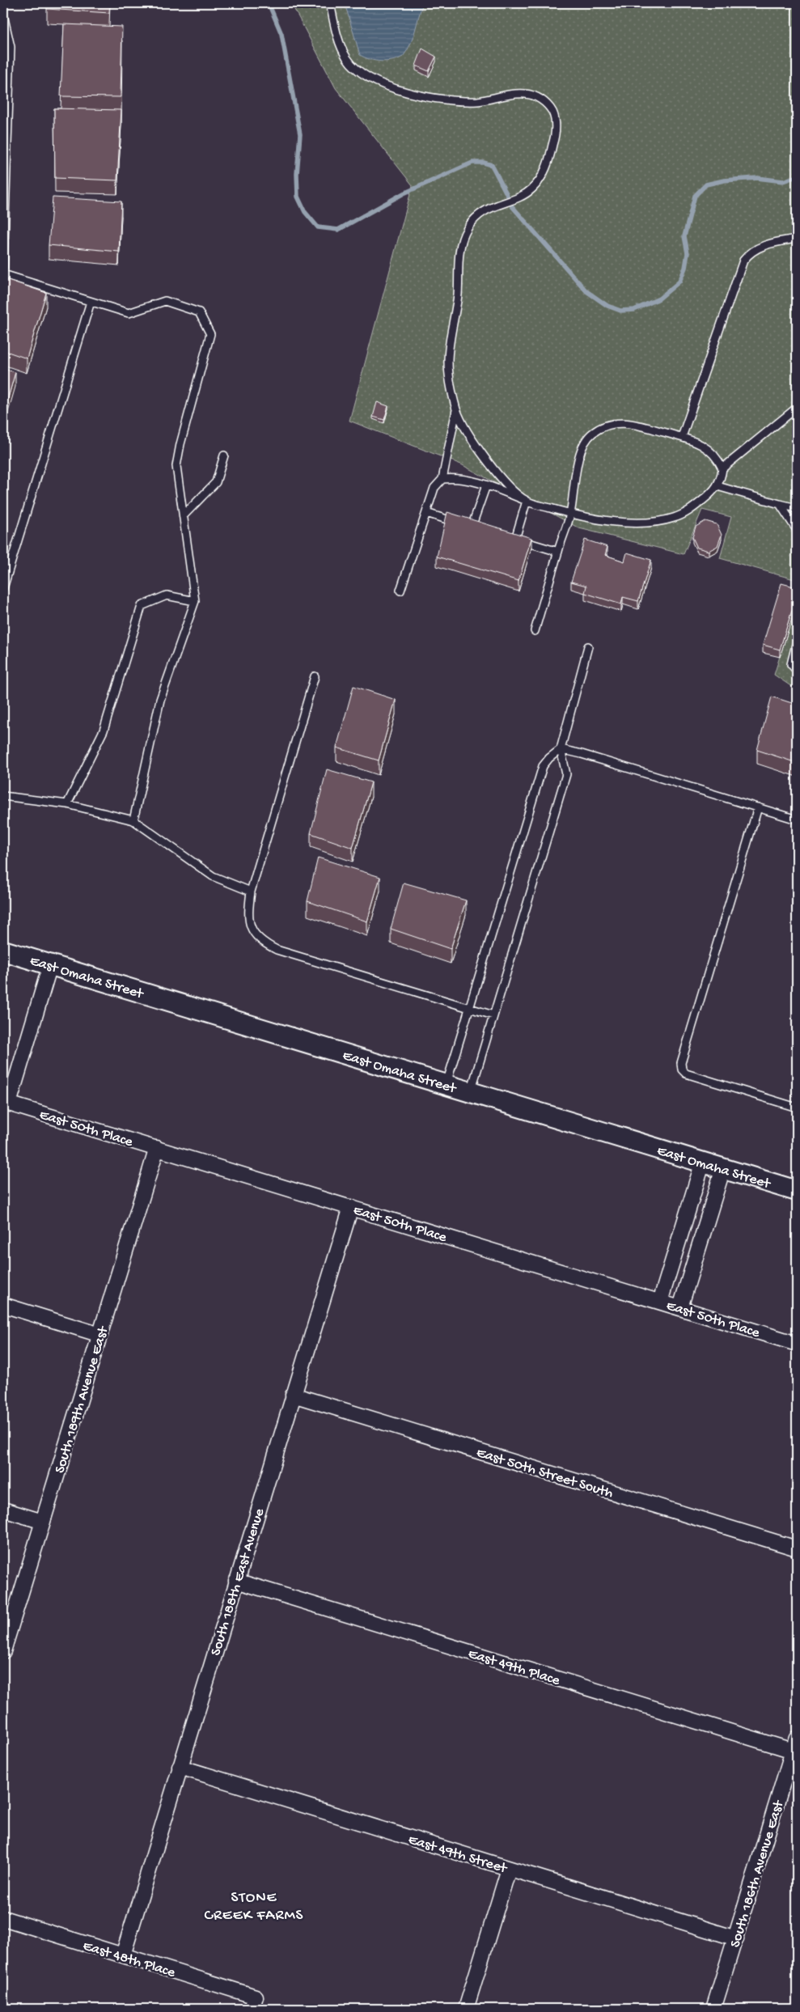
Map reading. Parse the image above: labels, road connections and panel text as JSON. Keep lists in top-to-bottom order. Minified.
{"streets":{"street":["East Omaha Street","East 50th Place","South 189th Avenue East","East 50th Street South","South 188th East Avenue","East 49th Place","East 49th Street","South 186th Avenue East","East 48th Place"]},"crossings":[["East 50th Place","South 189th Avenue East"],["East 50th Place","South 188th East Avenue"],["East 50th Street South","South 188th East Avenue"],["South 188th East Avenue","East 49th Place"],["South 188th East Avenue","East 49th Street"],["South 188th East Avenue","East 48th Place"],["East 49th Place","South 186th Avenue East"],["East 49th Street","South 186th Avenue East"]],"districts":["STONE CREEK FARMS"]}
